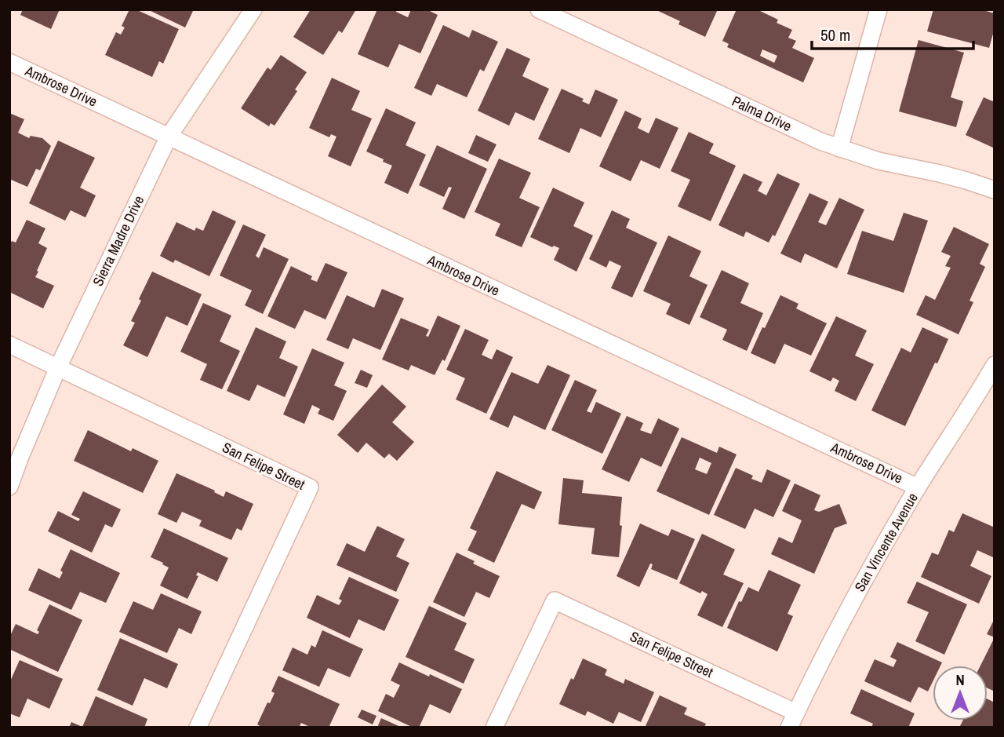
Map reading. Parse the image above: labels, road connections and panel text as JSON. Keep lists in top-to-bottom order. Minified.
{"streets":{"street":["Ambrose Drive","Palma Drive","Sierra Madre Drive","San Felipe Street","San Vincente Avenue"]},"crossings":[["Ambrose Drive","Sierra Madre Drive"],["Ambrose Drive","San Vincente Avenue"],["Sierra Madre Drive","San Felipe Street"],["San Felipe Street","San Vincente Avenue"]],"scale_bar":"50 m","north":"top"}
